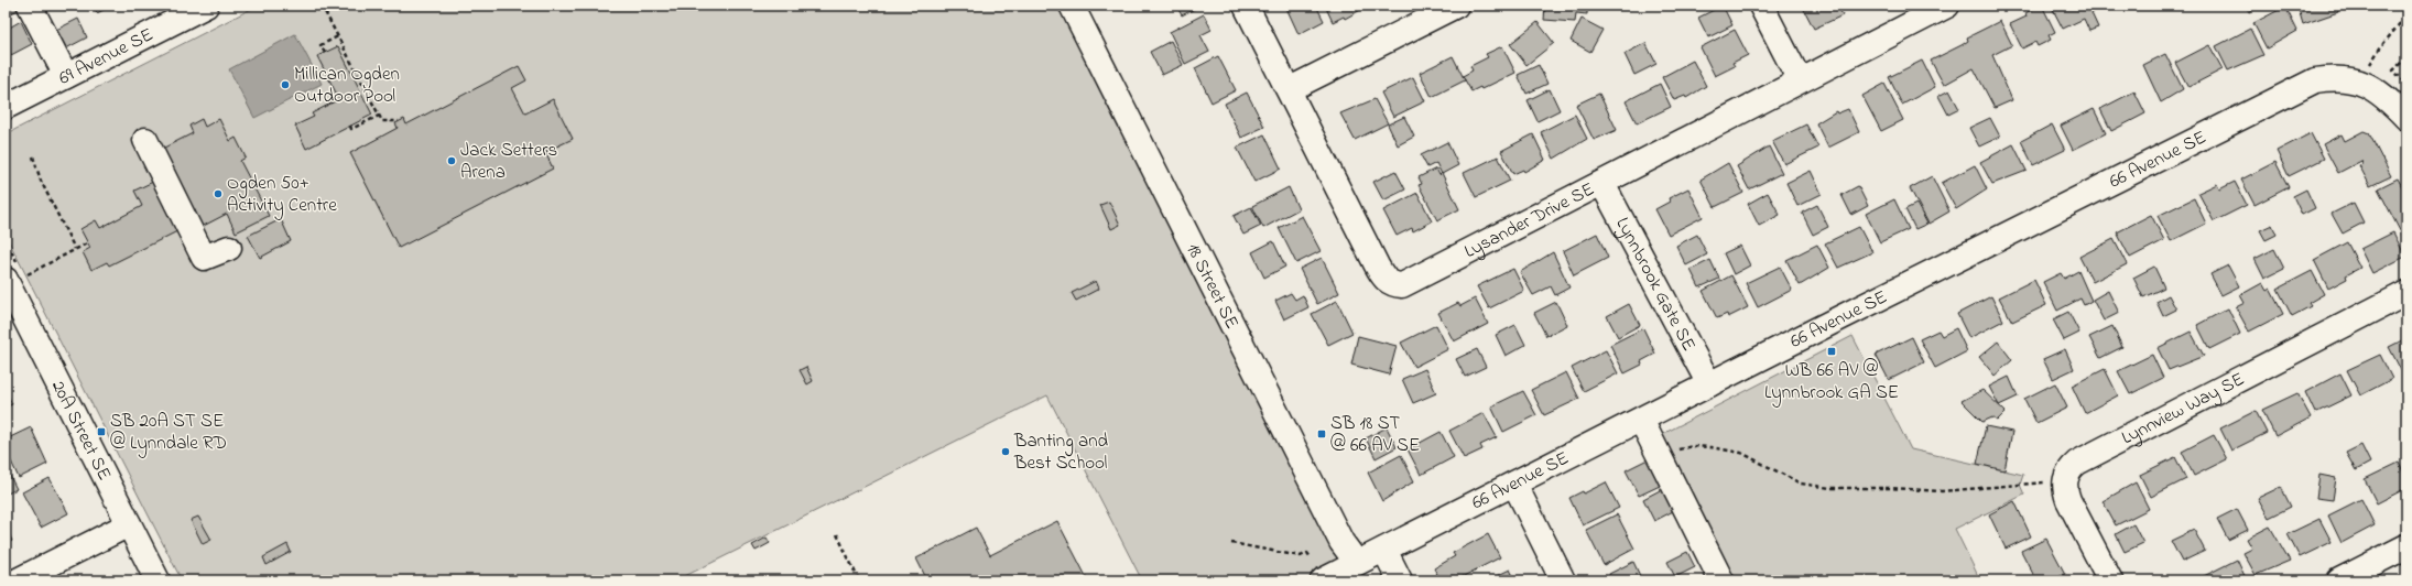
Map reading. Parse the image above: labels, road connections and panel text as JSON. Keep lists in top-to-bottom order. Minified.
{"streets":{"street":["69 Avenue SE","66 Avenue SE","Lysander Drive SE","Lynnbrook Gate SE","18 Street SE","Lynnview Way SE","20A Street SE"]},"crossings":[["66 Avenue SE","Lynnbrook Gate SE"],["66 Avenue SE","18 Street SE"],["Lysander Drive SE","Lynnbrook Gate SE"]],"places":{"other":["Millican Ogden Outdoor Pool","Jack Setters Arena","Ogden 50+ Activity Centre","Banting and Best School"],"transit":["WB 66 AV @ Lynnbrook GA SE","SB 20A ST SE @ Lynndale RD","SB 18 ST @ 66 AV SE"]}}
